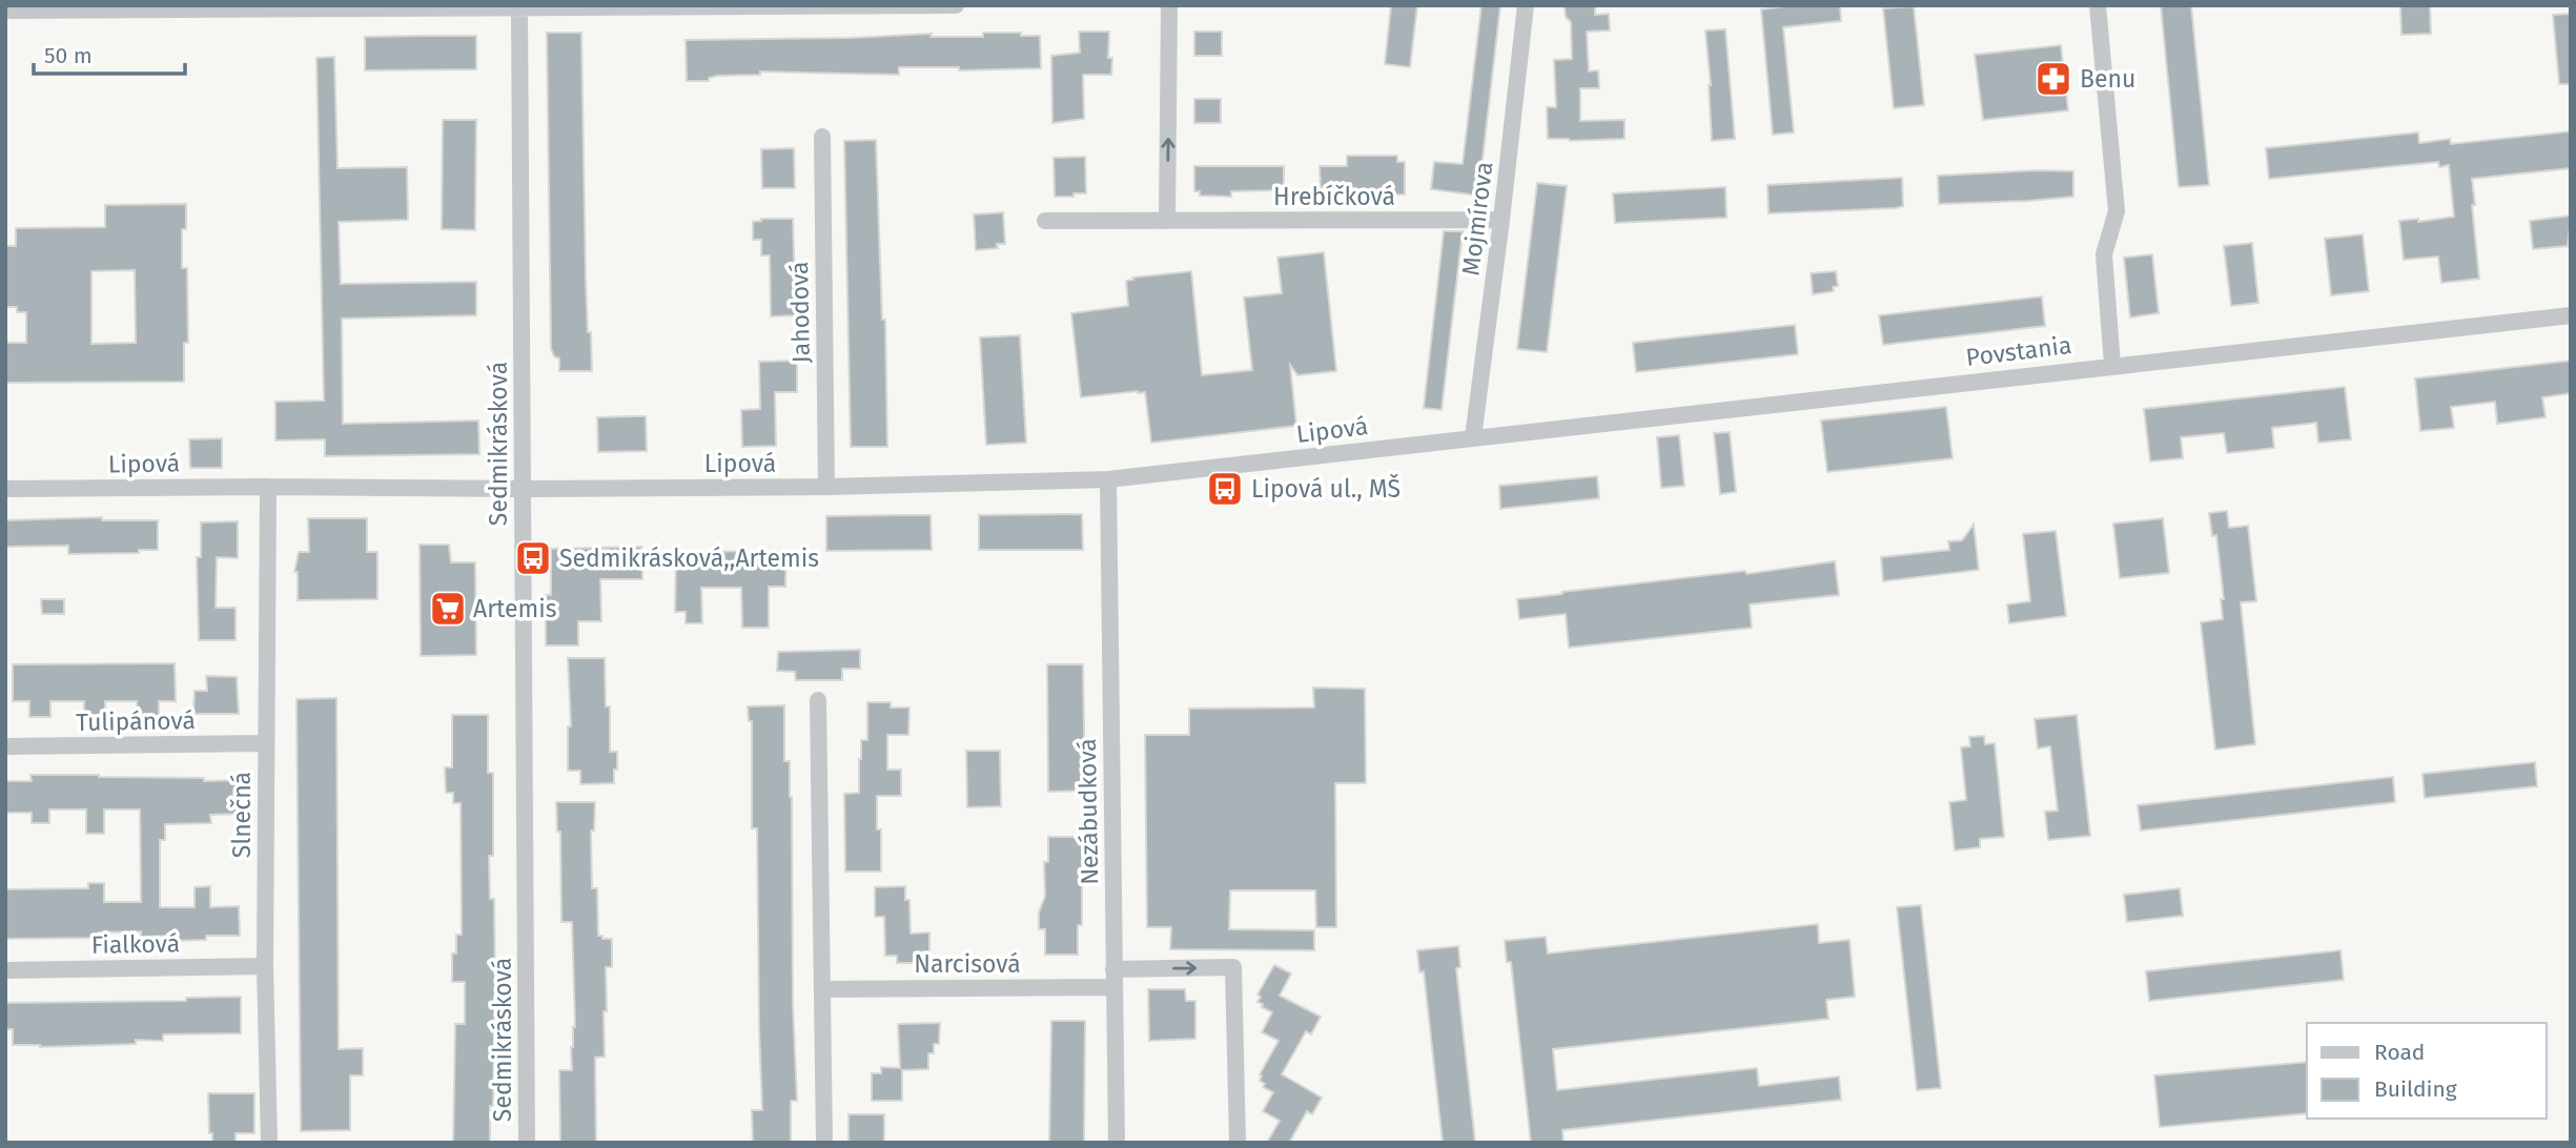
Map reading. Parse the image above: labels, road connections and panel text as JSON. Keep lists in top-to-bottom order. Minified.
{"streets":{"street":["Hrebíčková","Mojmírova","Jahodová","Povstania","Lipová","Sedmikrásková","Tulipánová","Nezábudková","Slnečná","Fialková","Narcisová"]},"crossings":[["Hrebíčková","Mojmírova"],["Mojmírova","Povstania"],["Mojmírova","Lipová"],["Jahodová","Lipová"],["Povstania","Lipová"],["Lipová","Sedmikrásková"],["Lipová","Nezábudková"],["Lipová","Slnečná"],["Tulipánová","Slnečná"],["Nezábudková","Narcisová"],["Slnečná","Fialková"]],"places":{"pharmacy":["Benu"],"bus stop":["Lipová ul., MŠ","Sedmikrásková,,Artemis"],"supermarket":["Artemis"]},"legend":["Road","Building"],"scale_bar":"50 m"}
